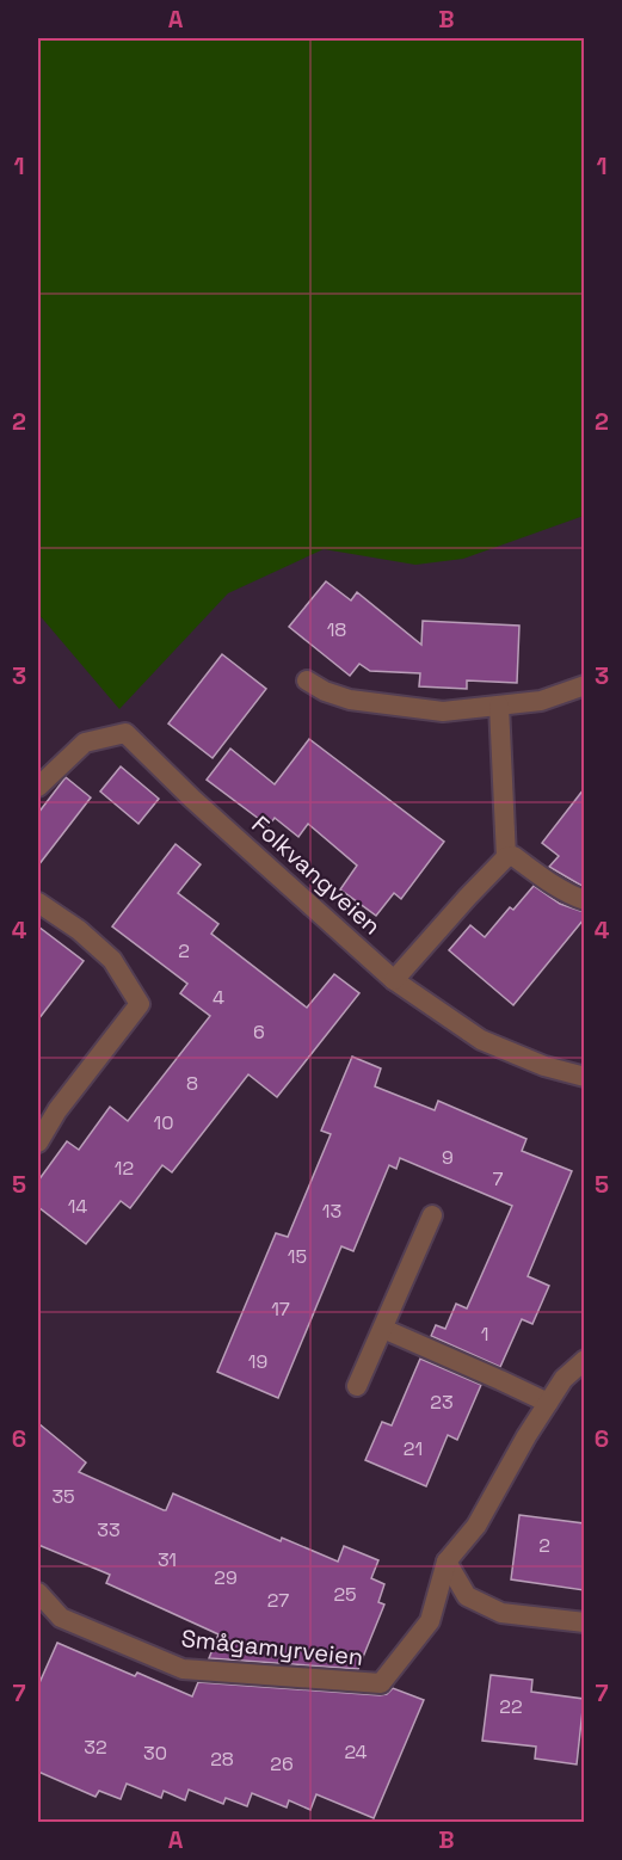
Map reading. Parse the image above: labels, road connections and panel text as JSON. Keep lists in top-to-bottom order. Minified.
{"streets":{"street":["Folkvangveien","Smågamyrveien"]},"house_numbers":["18","2","4","6","8","10","9","12","7","14","13","15","17","1","19","23","21","35","33","2","31","29","25","27","22","32","24","30","28","26"],"grid":{"columns":["A","B"],"rows":["1","2","3","4","5","6","7"]}}
